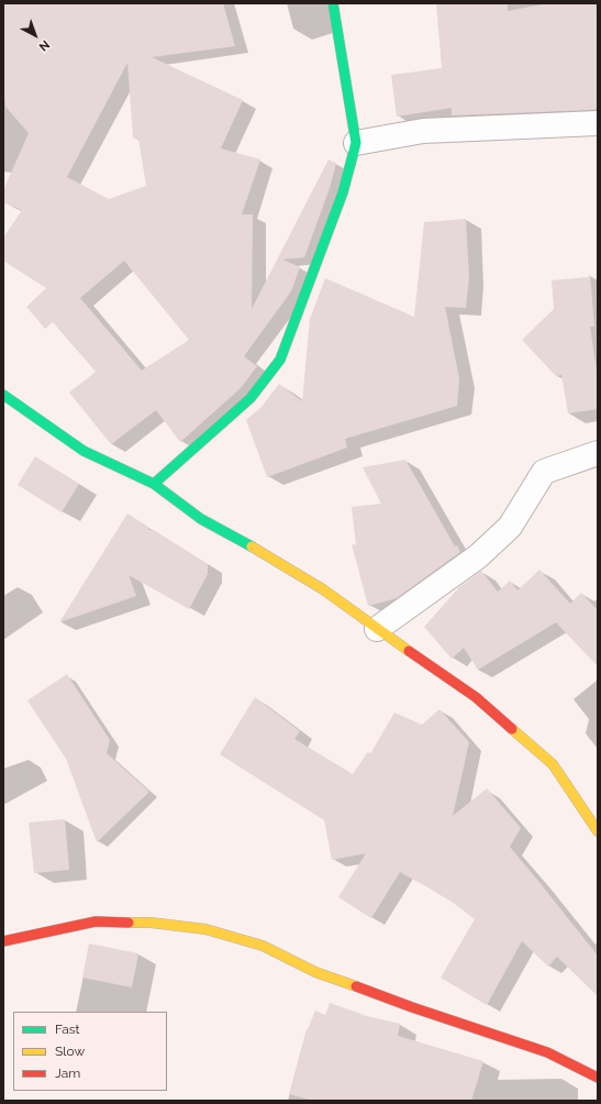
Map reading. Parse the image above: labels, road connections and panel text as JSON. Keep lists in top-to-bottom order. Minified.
{"legend":["Fast","Slow","Jam"],"north":"bottom right"}
